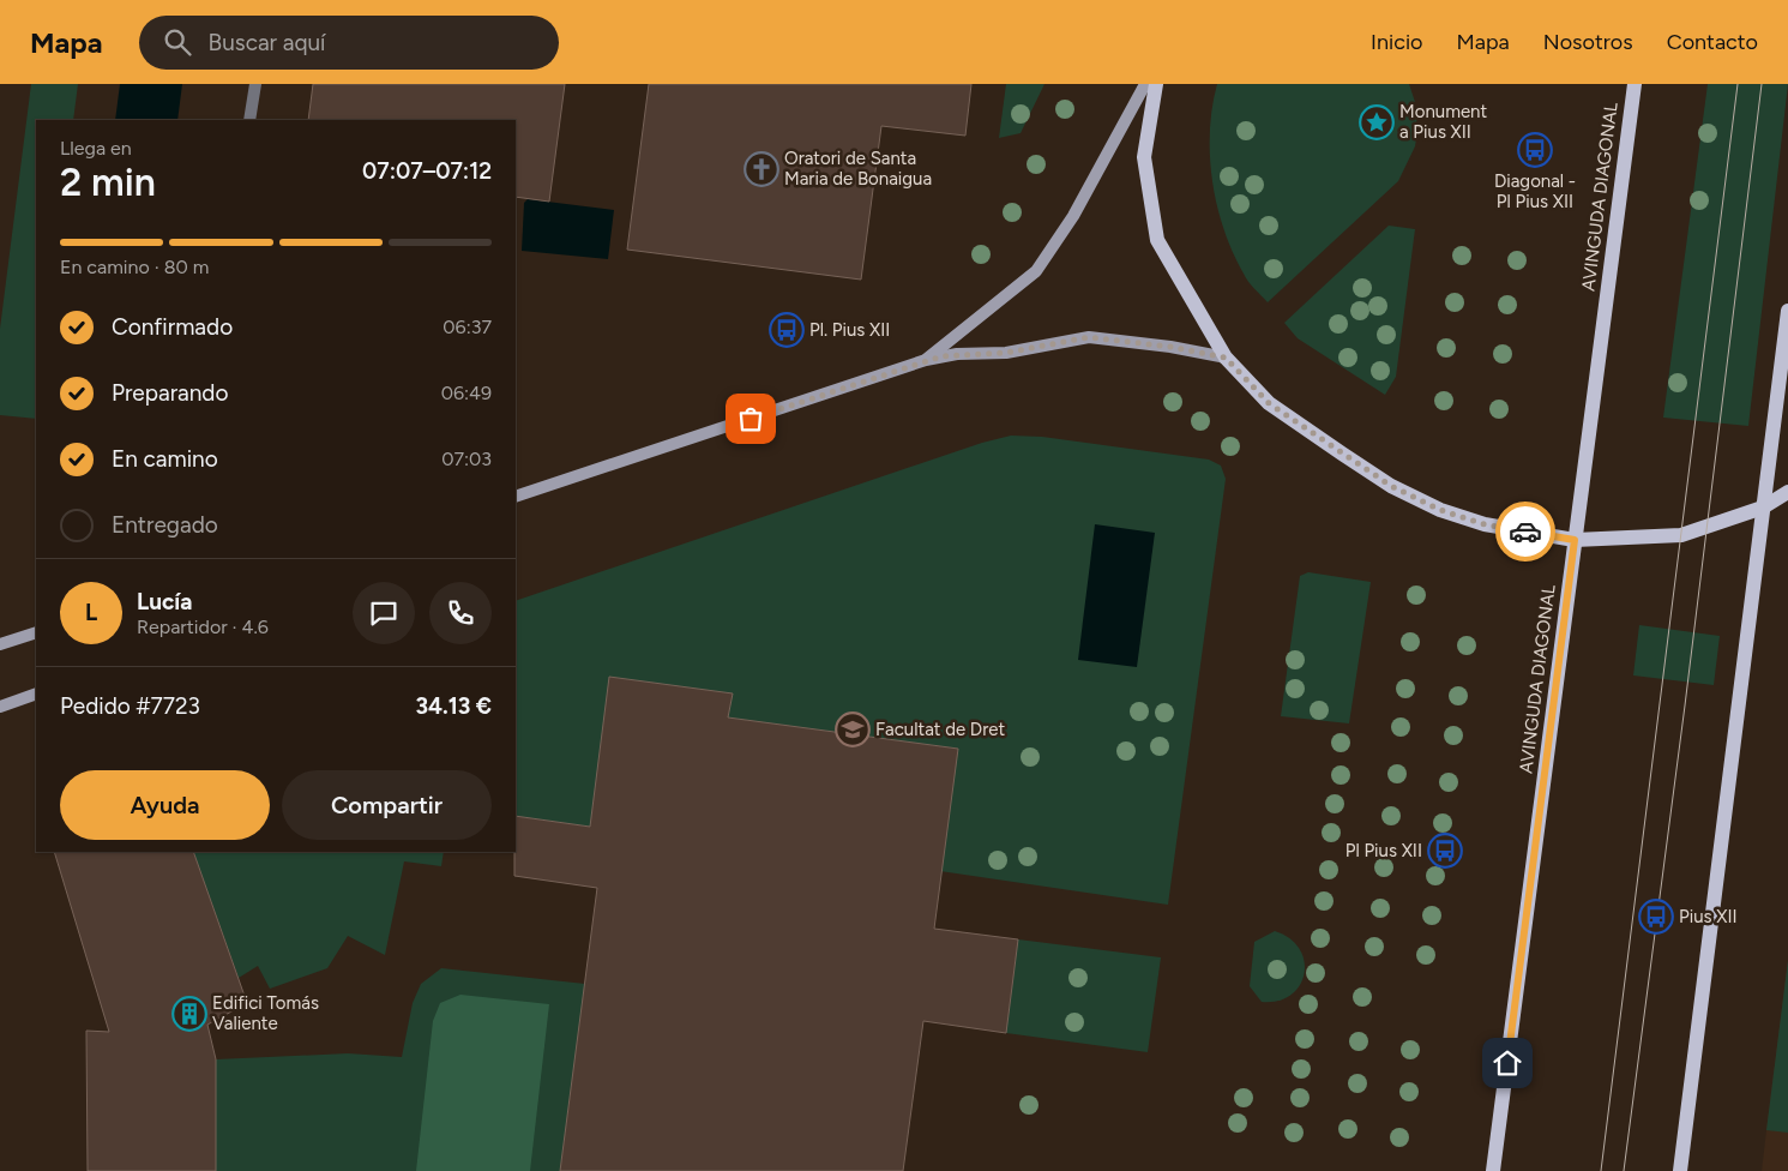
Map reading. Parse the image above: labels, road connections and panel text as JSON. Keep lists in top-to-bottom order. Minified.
{"streets":{"main road":["AVINGUDA DIAGONAL"]},"places":{"place":["Monument a Pius XII"],"bus stop":["Diagonal - Pl Pius XII","Pl. Pius XII","Pl Pius XII","Pius XII"],"church":["Oratori de Santa Maria de Bonaigua"],"school or university":["Facultat de Dret"],"building":["Edifici Tomás Valiente"]},"page":{"header":"Mapa","search":"Buscar aquí","nav":["Inicio","Mapa","Nosotros","Contacto"],"heading":["2 min","Llega en","07:07–07:12"],"panel":["Lucía","Repartidor · 4.6","Pedido #7723","34.13 €"],"bar":"En camino · 80 m","list":[["Confirmado","06:37"],["Preparando","06:49"],["En camino","07:03"],"Entregado"],"round":"L","buttons":["Ayuda","Compartir"]}}
